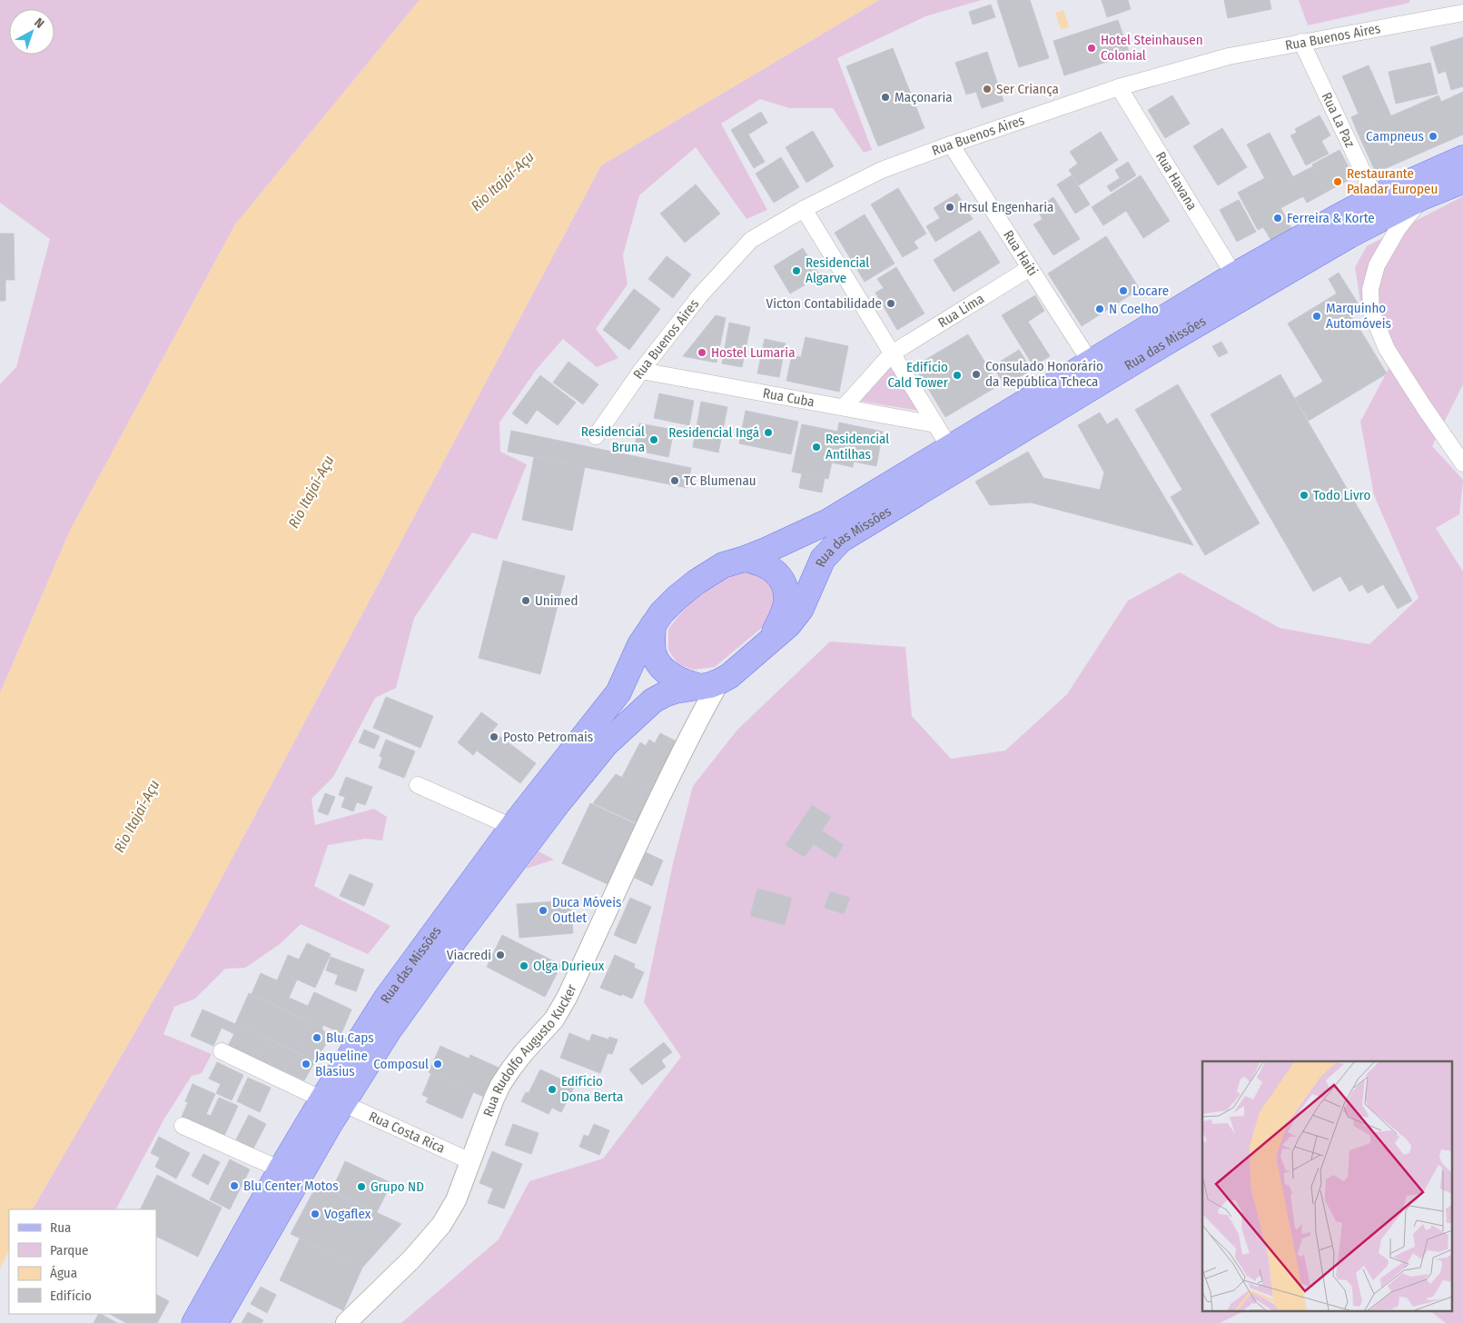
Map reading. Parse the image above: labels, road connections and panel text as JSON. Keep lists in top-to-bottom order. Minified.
{"streets":{"main road":["Rua das Missões"],"street":["Rua Buenos Aires","Rua La Paz","Rua Havana","Rua Haiti","Rua Lima","Rua Cuba","Rua Rudolfo Augusto Kucker","Rua Costa Rica"]},"crossings":[["Rua Buenos Aires","Rua La Paz"],["Rua Buenos Aires","Rua Havana"],["Rua Buenos Aires","Rua Haiti"],["Rua Buenos Aires","Rua Cuba"],["Rua La Paz","Rua das Missões"],["Rua Havana","Rua das Missões"],["Rua Haiti","Rua Lima"],["Rua Haiti","Rua das Missões"],["Rua Lima","Rua Cuba"],["Rua das Missões","Rua Rudolfo Augusto Kucker"],["Rua das Missões","Rua Costa Rica"],["Rua Rudolfo Augusto Kucker","Rua Costa Rica"]],"water":["Rio Itajaí-Açu"],"places":["Hotel Steinhausen Colonial","Ser Criança","Maçonaria","Campneus","Restaurante Paladar Europeu","Hrsul Engenharia","Ferreira & Korte","Residencial Algarve","Locare","Victon Contabilidade","N Coelho","Marquinho Automóveis","Hostel Lumaria","Consulado Honorário da República Tcheca","Edifício Cald Tower","Residencial Ingá","Residencial Bruna","Residencial Antilhas","TC Blumenau","Todo Livro","Unimed","Posto Petromais","Duca Móveis Outlet","Viacredi","Olga Durieux","Blu Caps","Jaqueline Blasius","Composul","Edifício Dona Berta","Blu Center Motos","Grupo ND","Vogaflex"],"legend":["Rua","Parque","Água","Edifício"],"north":"top right"}
